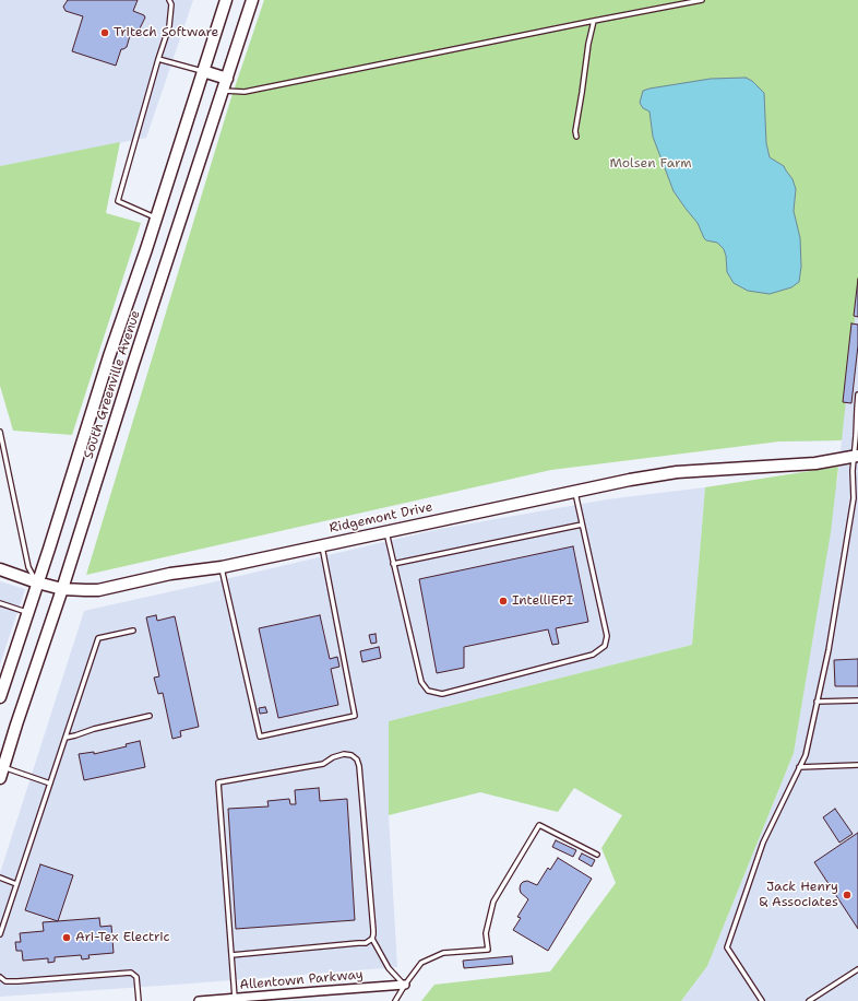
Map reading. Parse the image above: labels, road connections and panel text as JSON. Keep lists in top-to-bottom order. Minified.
{"streets":{"main road":["South Greenville Avenue","Ridgemont Drive"],"street":["Allentown Parkway"]},"crossings":[["South Greenville Avenue","Ridgemont Drive"]],"parks":["Molsen Farm"],"places":["Tritech Software","IntelliEPI","Jack Henry & Associates","Ari-Tex Electric"]}
